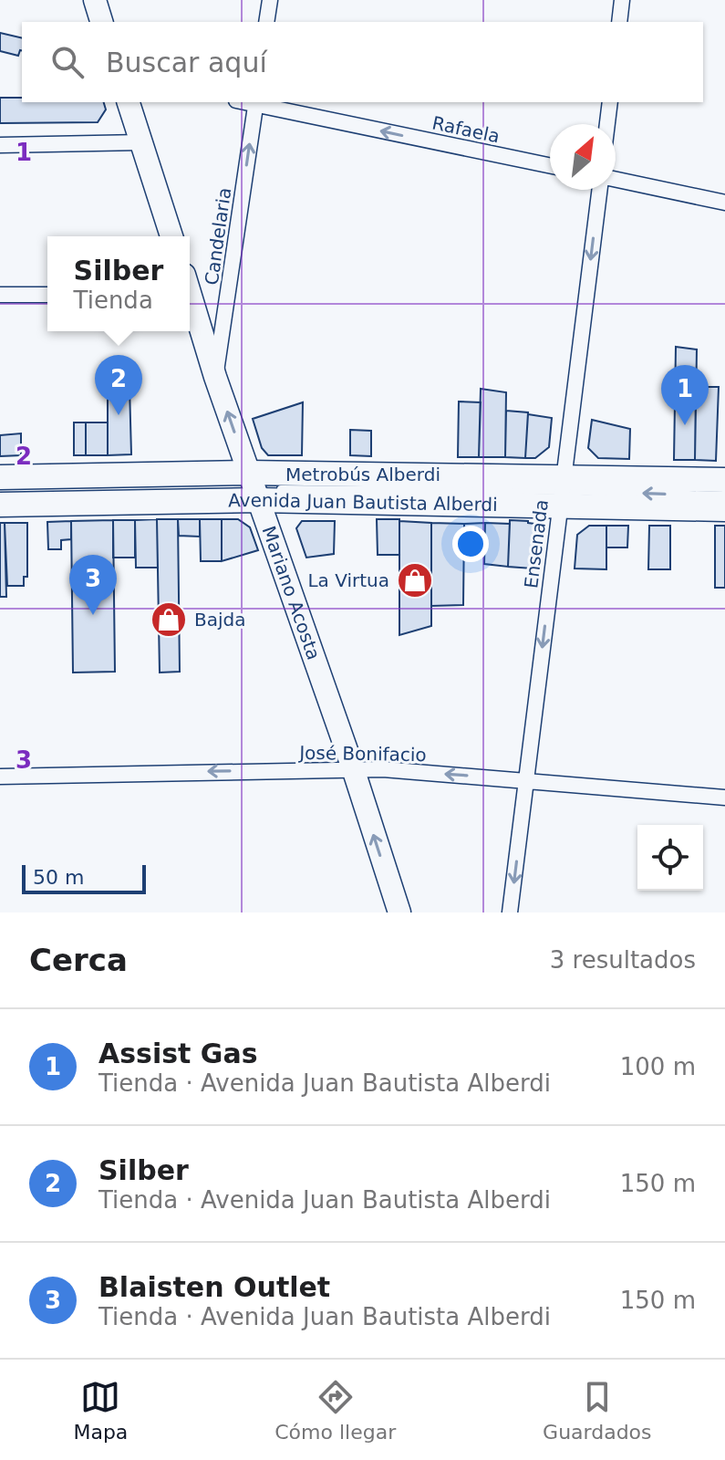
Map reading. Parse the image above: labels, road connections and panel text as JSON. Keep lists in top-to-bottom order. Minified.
{"streets":{"main road":["Avenida Juan Bautista Alberdi"],"street":["Rafaela","Candelaria","Ensenada","Mariano Acosta","José Bonifacio"]},"crossings":[["Rafaela","Candelaria"],["Candelaria","Mariano Acosta"],["Avenida Juan Bautista Alberdi","Ensenada"],["Avenida Juan Bautista Alberdi","Mariano Acosta"],["Ensenada","José Bonifacio"],["Mariano Acosta","José Bonifacio"]],"one_way":["Rafaela","Candelaria","Ensenada","Mariano Acosta","José Bonifacio"],"places":{"shop":["La Virtua","Bajda"]},"scale_bar":"50 m","north":"top right","page":{"search":"Buscar aquí","popup":["Silber","Tienda"],"pins":["2","1","3"],"scale":"50 m","heading":["Cerca","3 resultados"],"list":[{"mark":"1","name":"Assist Gas","note":"Tienda · Avenida Juan Bautista Alberdi","value":"100 m"},{"mark":"2","name":"Silber","note":"Tienda · Avenida Juan Bautista Alberdi","value":"150 m"},{"mark":"3","name":"Blaisten Outlet","note":"Tienda · Avenida Juan Bautista Alberdi","value":"150 m"}],"nav":["Mapa","Cómo llegar","Guardados"]},"grid":{"rows":["1","2","3"]}}
